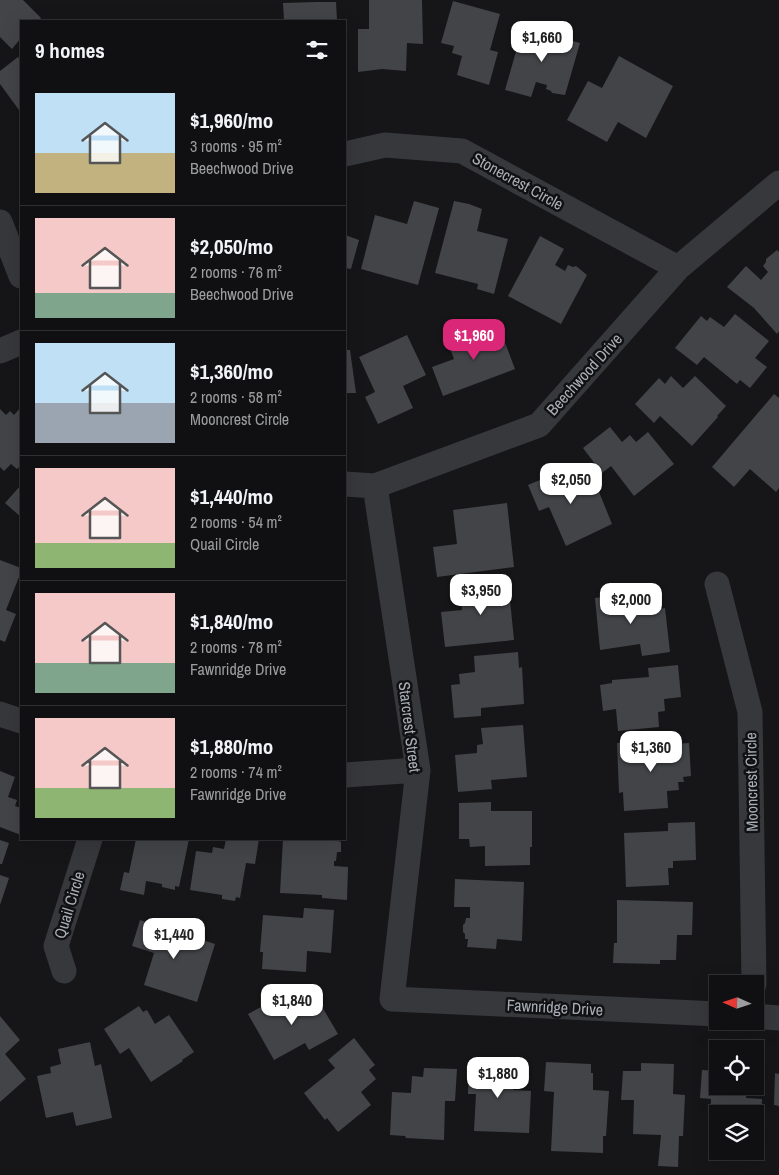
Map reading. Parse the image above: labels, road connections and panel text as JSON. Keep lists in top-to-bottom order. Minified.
{"streets":{"street":["Stonecrest Circle","Beechwood Drive","Starcrest Street","Mooncrest Circle","Quail Circle","Fawnridge Drive"]},"crossings":[["Stonecrest Circle","Beechwood Drive"],["Beechwood Drive","Starcrest Street"],["Starcrest Street","Fawnridge Drive"]],"north":"left","page":{"heading":"9 homes","price":["$1,660","$1,960","$2,050","$3,950","$2,000","$1,360","$1,440","$1,840","$1,880"],"list":[{"name":"$1,960/mo","note":"3 rooms · 95 m² · Beechwood Drive"},{"name":"$2,050/mo","note":"2 rooms · 76 m² · Beechwood Drive"},{"name":"$1,360/mo","note":"2 rooms · 58 m² · Mooncrest Circle"},{"name":"$1,440/mo","note":"2 rooms · 54 m² · Quail Circle"},{"name":"$1,840/mo","note":"2 rooms · 78 m² · Fawnridge Drive"},{"name":"$1,880/mo","note":"2 rooms · 74 m² · Fawnridge Drive"}]}}
